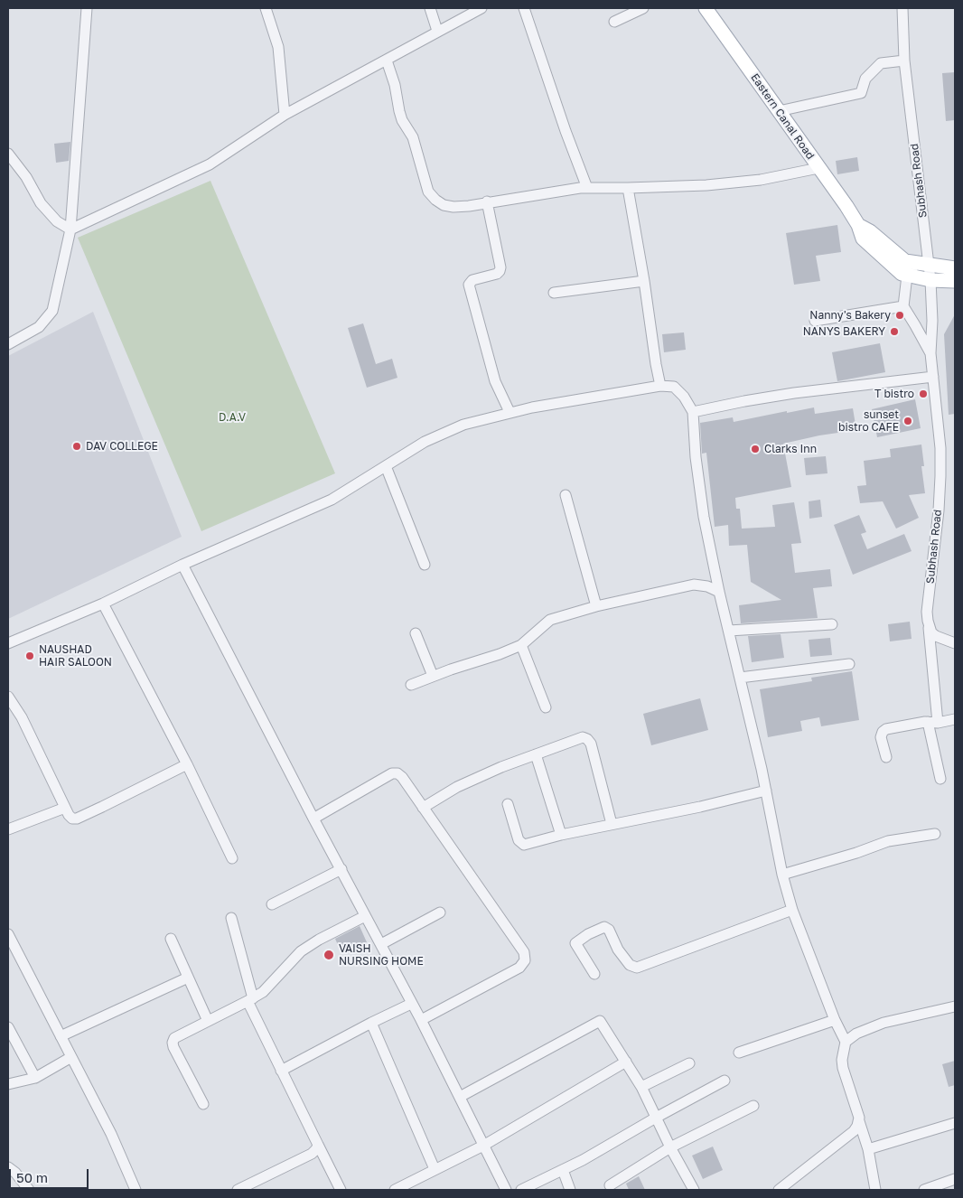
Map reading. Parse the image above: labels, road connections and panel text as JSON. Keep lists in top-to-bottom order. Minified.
{"streets":{"main road":["Eastern Canal Road"],"street":["Subhash Road"]},"crossings":[["Eastern Canal Road","Subhash Road"]],"parks":["D.A.V"],"places":["Nanny's Bakery","NANYS BAKERY","T bistro","sunset bistro CAFE","DAV COLLEGE","Clarks Inn","NAUSHAD HAIR SALOON","VAISH NURSING HOME"],"scale_bar":"50 m"}
